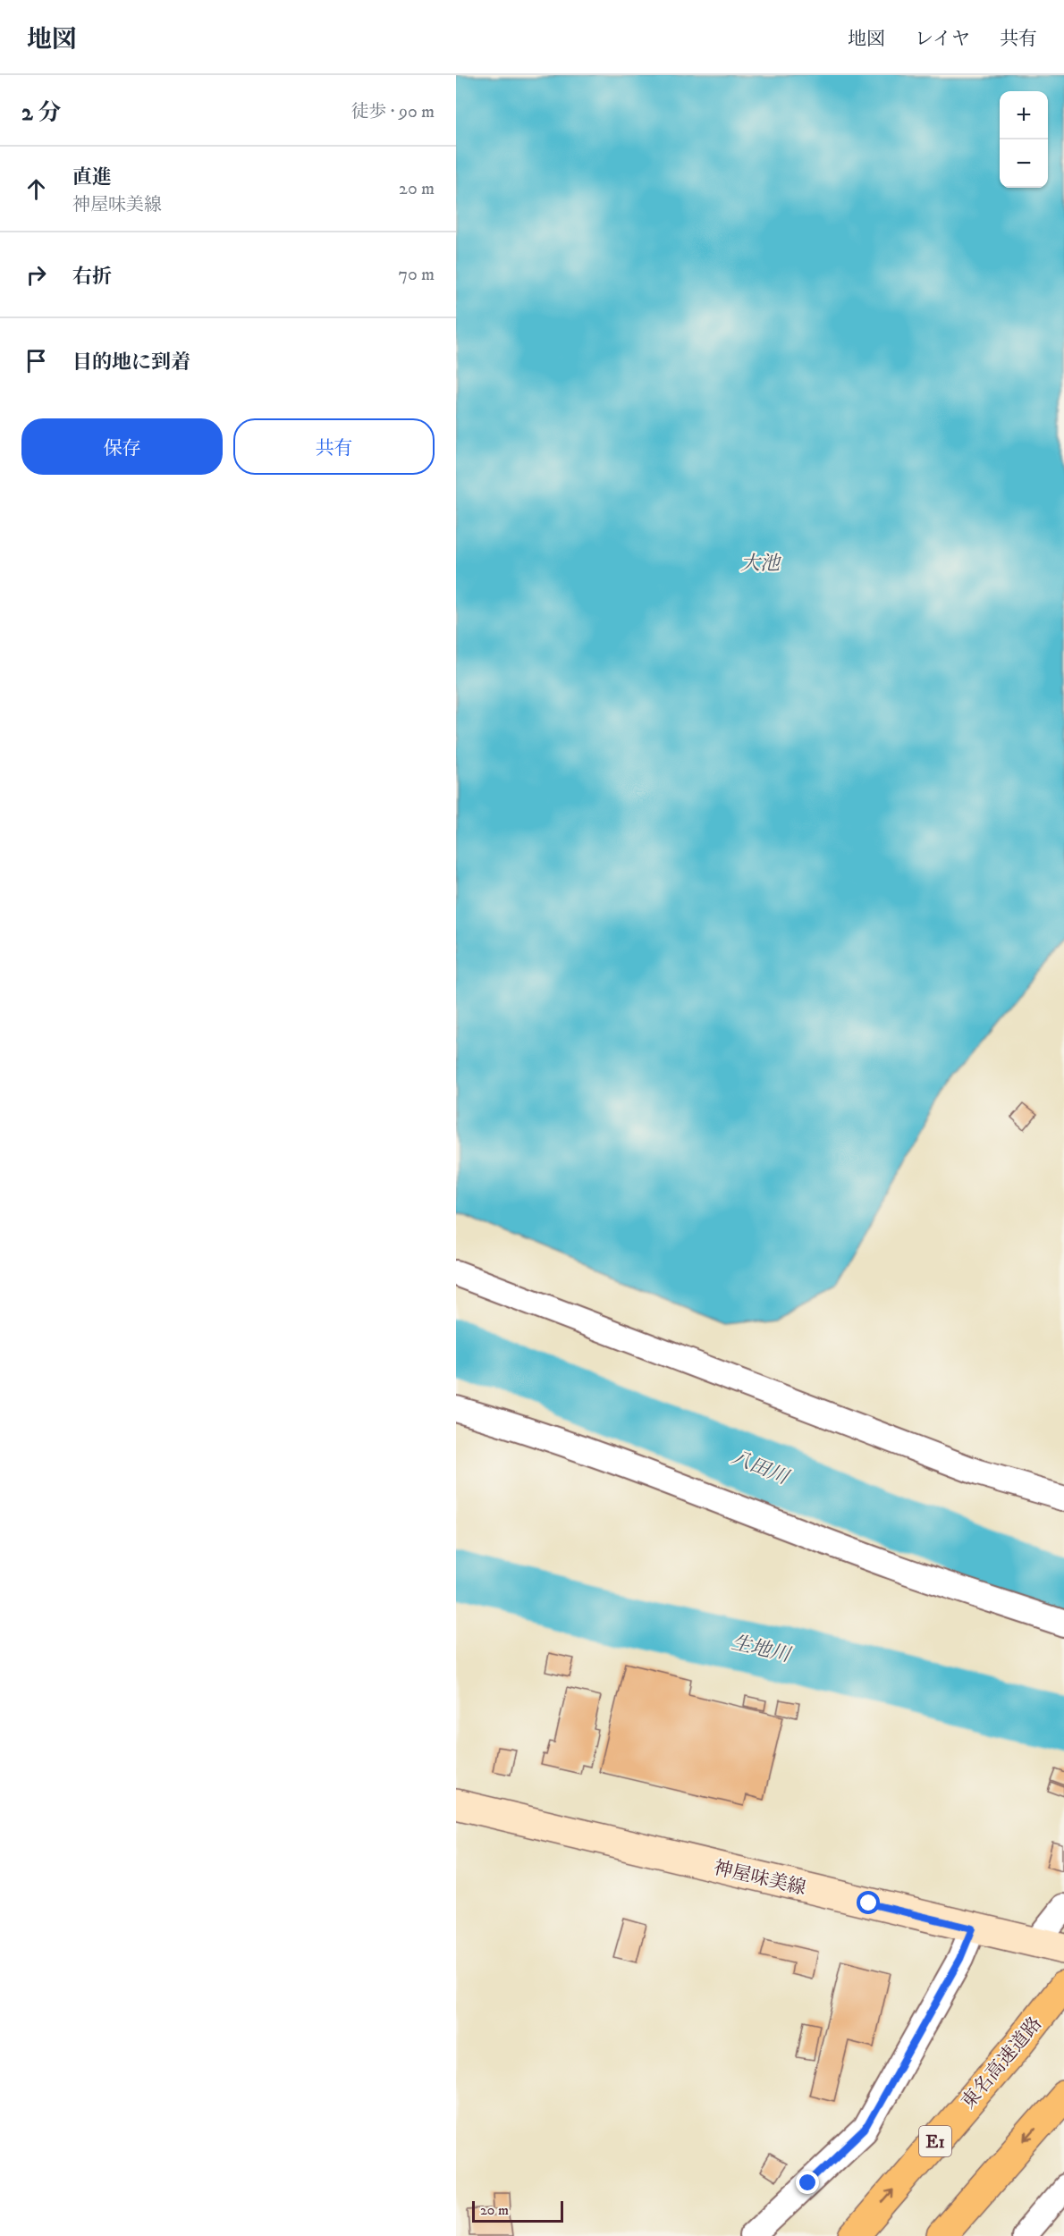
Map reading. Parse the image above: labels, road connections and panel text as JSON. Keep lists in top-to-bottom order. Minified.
{"streets":{"highway":["東名高速道路","E1"],"main road":["神屋味美線"]},"water":["大池","八田川","生地川"],"scale_bar":"20 m","page":{"header":"地図","nav":["地図","レイヤ","共有"],"heading":["2 分","徒歩 · 90 m"],"map_buttons":["+","−"],"list":[["直進","神屋味美線","20 m"],["右折","70 m"],"目的地に到着"],"buttons":["保存","共有"],"scale":"20 m"}}
